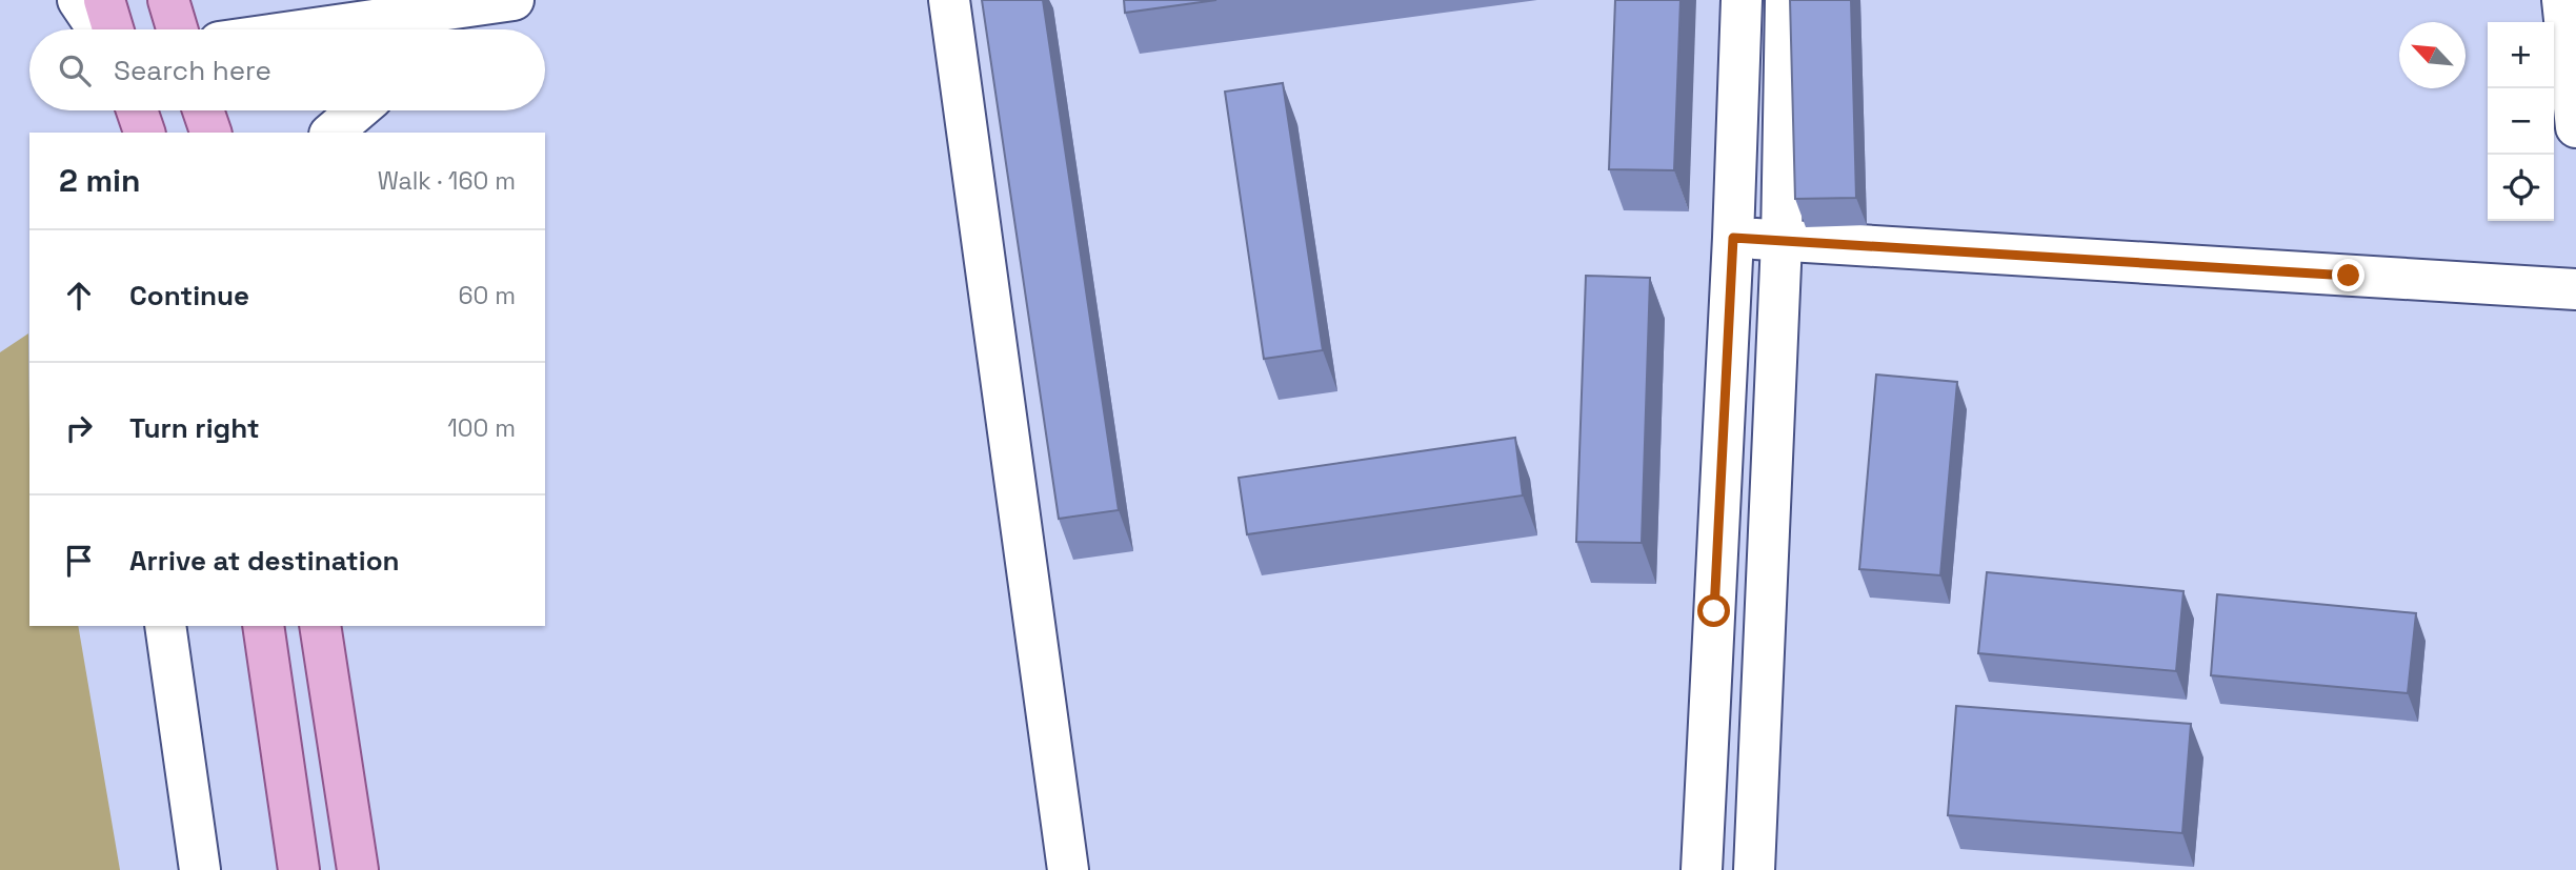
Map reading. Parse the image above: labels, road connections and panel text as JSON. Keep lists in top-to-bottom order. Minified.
{"north":"top left","page":{"map_buttons":["+","−"],"search":"Search here","heading":["2 min","Walk · 160 m"],"list":[["Continue","60 m"],["Turn right","100 m"],"Arrive at destination"]}}
